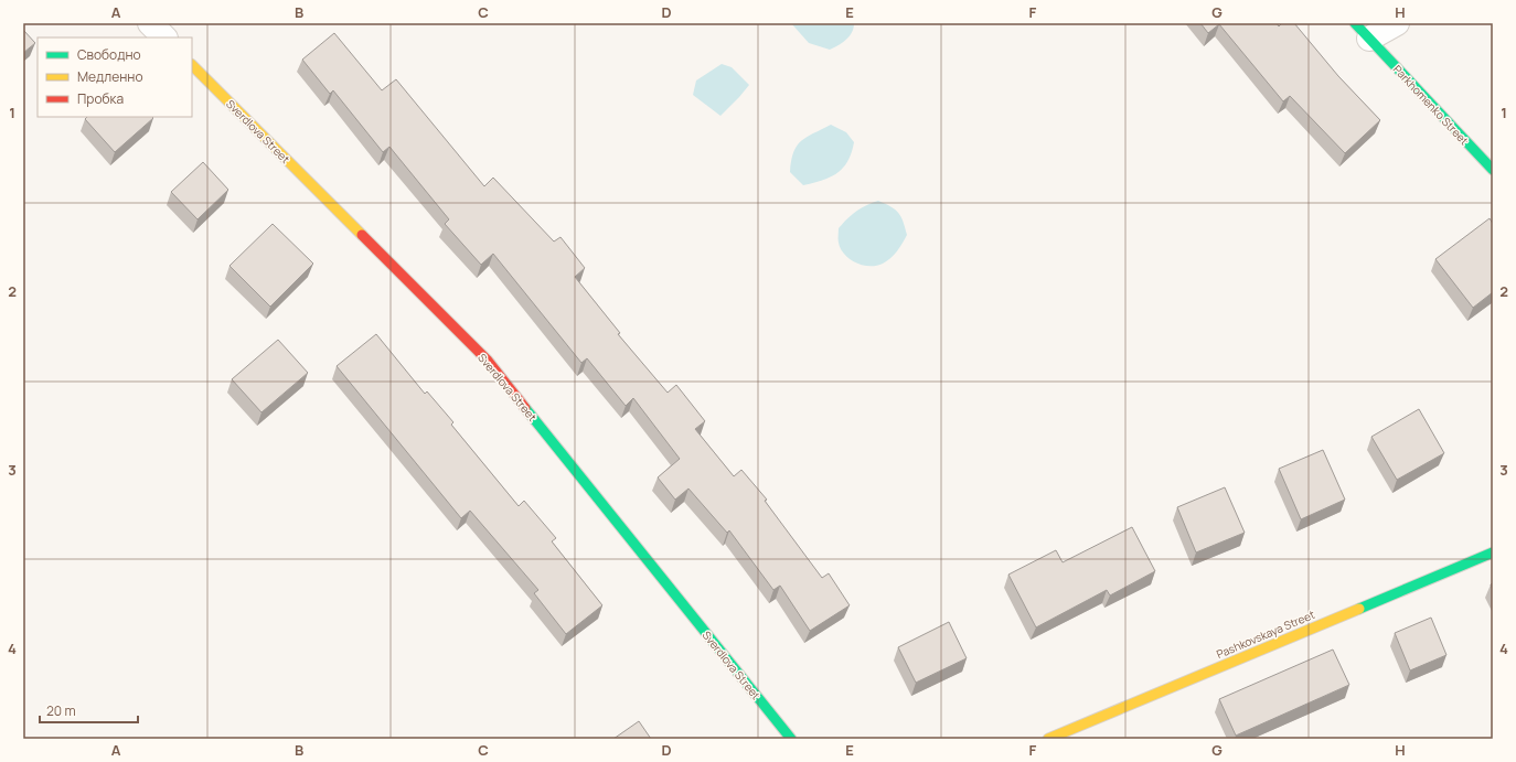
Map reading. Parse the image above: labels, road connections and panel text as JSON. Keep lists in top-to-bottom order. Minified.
{"streets":{"street":["Parkhomenko Street","Sverdlova Street","Pashkovskaya Street"]},"legend":["Свободно","Медленно","Пробка"],"scale_bar":"20 m","grid":{"columns":["A","B","C","D","E","F","G","H"],"rows":["1","2","3","4"]}}
